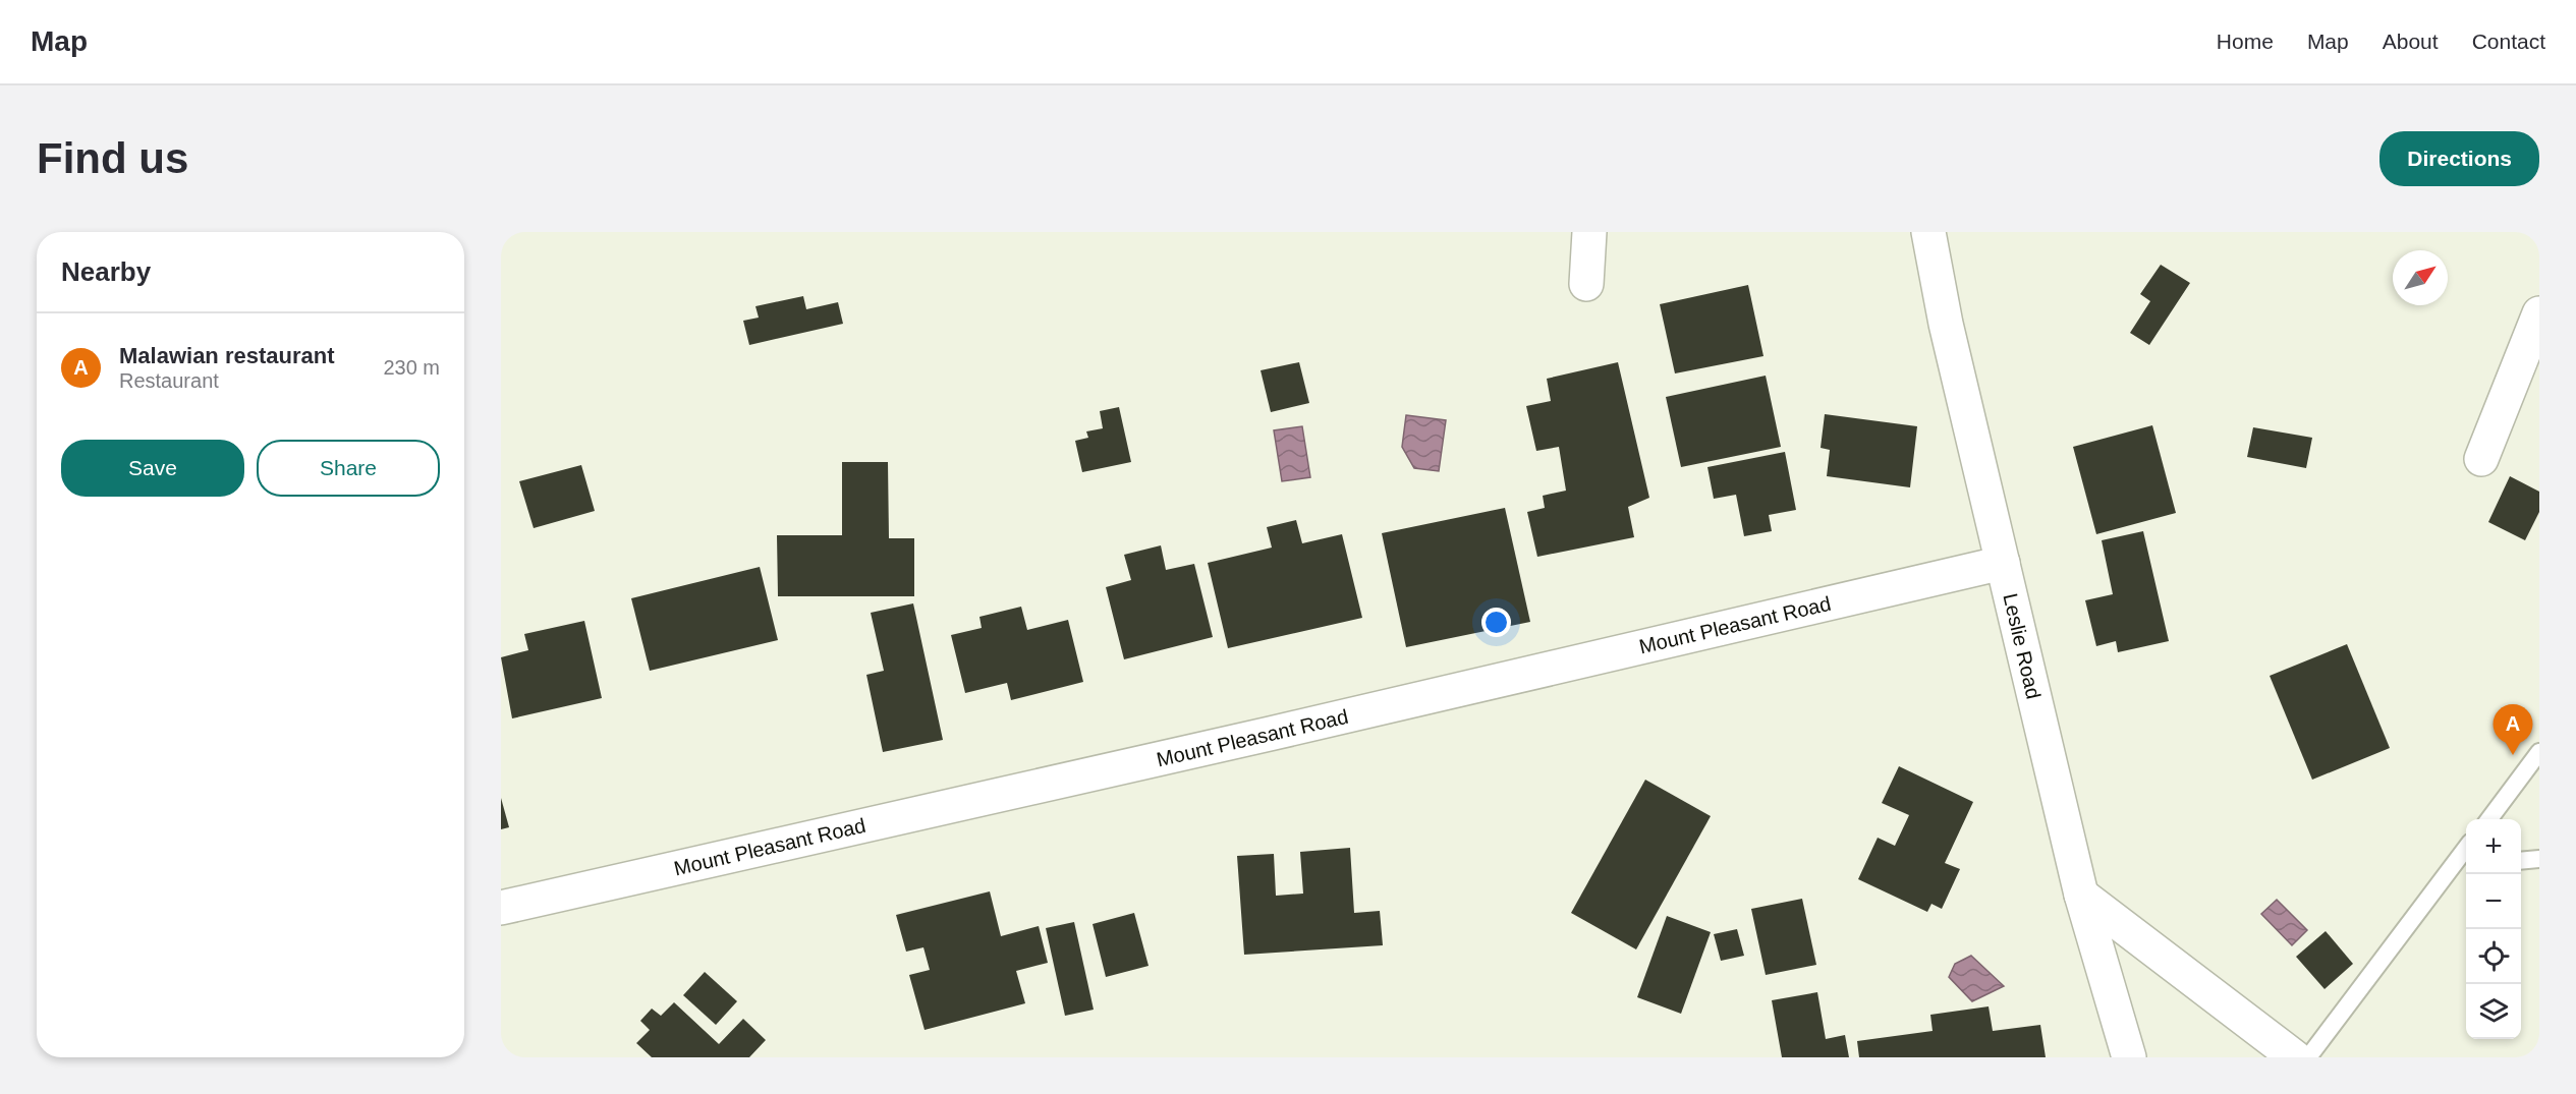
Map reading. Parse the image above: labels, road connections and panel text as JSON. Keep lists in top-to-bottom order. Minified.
{"streets":{"street":["Mount Pleasant Road","Leslie Road"]},"crossings":[["Mount Pleasant Road","Leslie Road"]],"north":"top right","page":{"header":"Map","nav":["Home","Map","About","Contact"],"buttons":["Directions",["Save","Share"]],"title":"Find us","heading":"Nearby","list":[{"mark":"A","name":"Malawian restaurant","note":"Restaurant","value":"230 m"}],"pins":"A","map_buttons":["+","−"]}}
